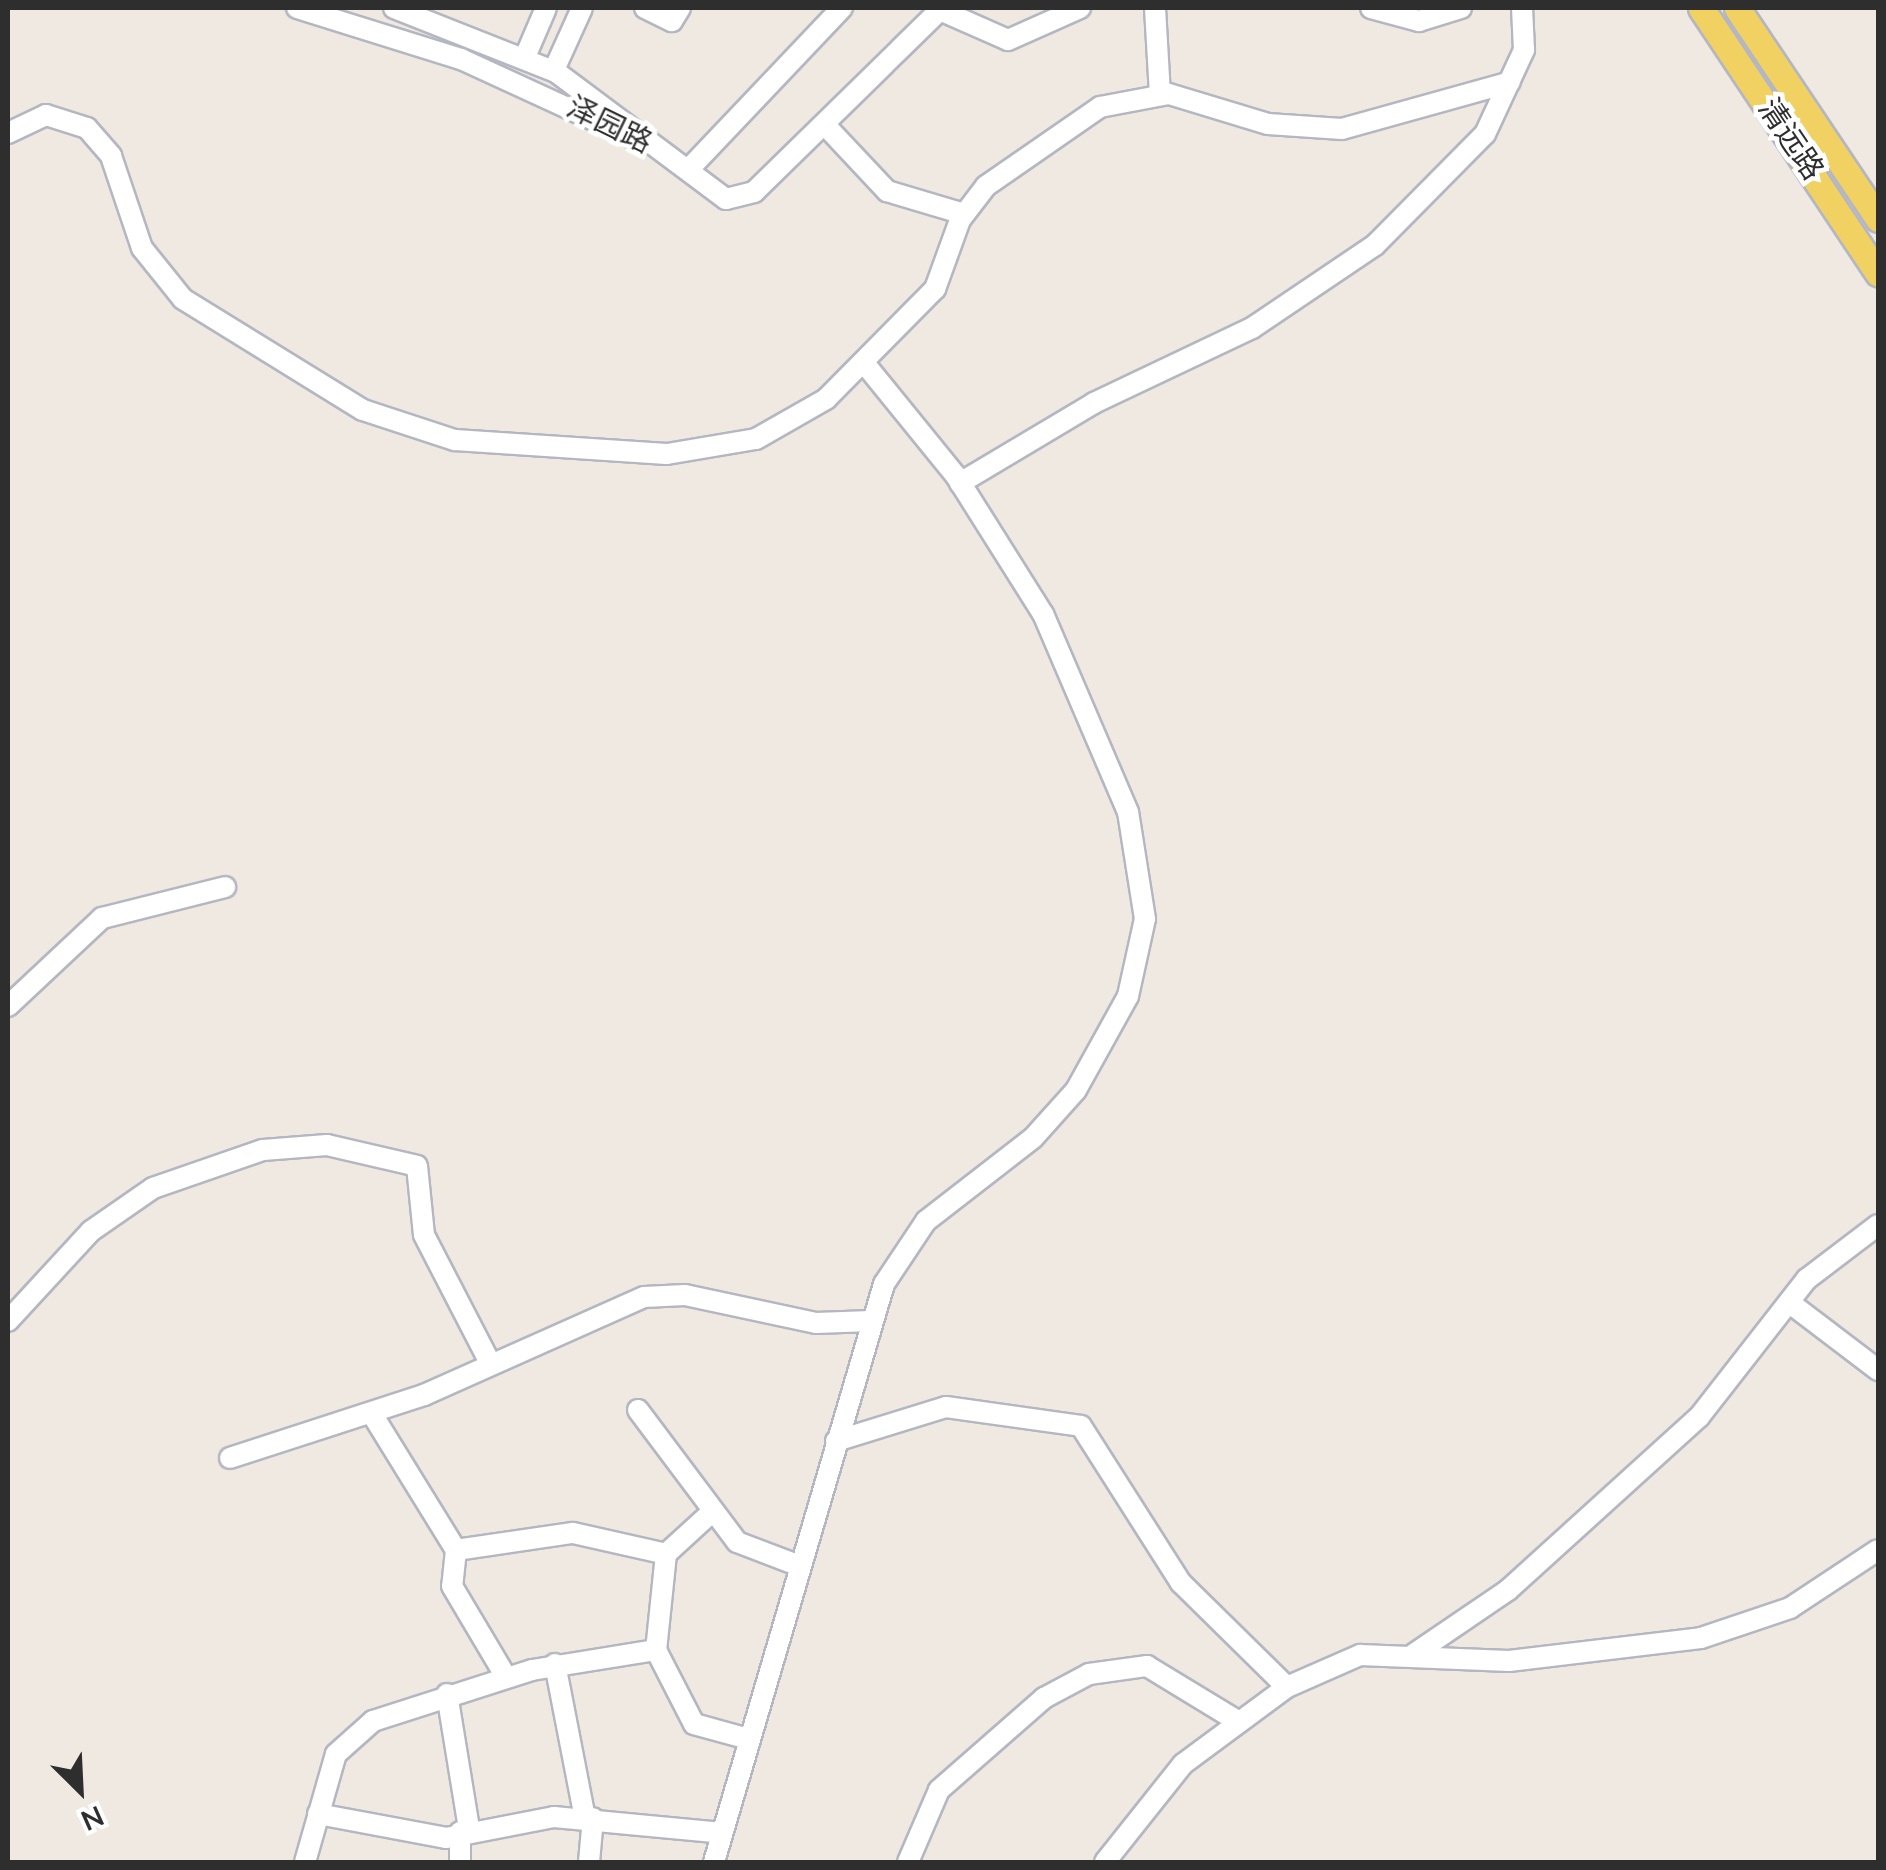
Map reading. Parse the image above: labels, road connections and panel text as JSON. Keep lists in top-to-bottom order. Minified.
{"streets":{"main road":["清远路"],"street":["泽园路"]},"north":"bottom right"}
